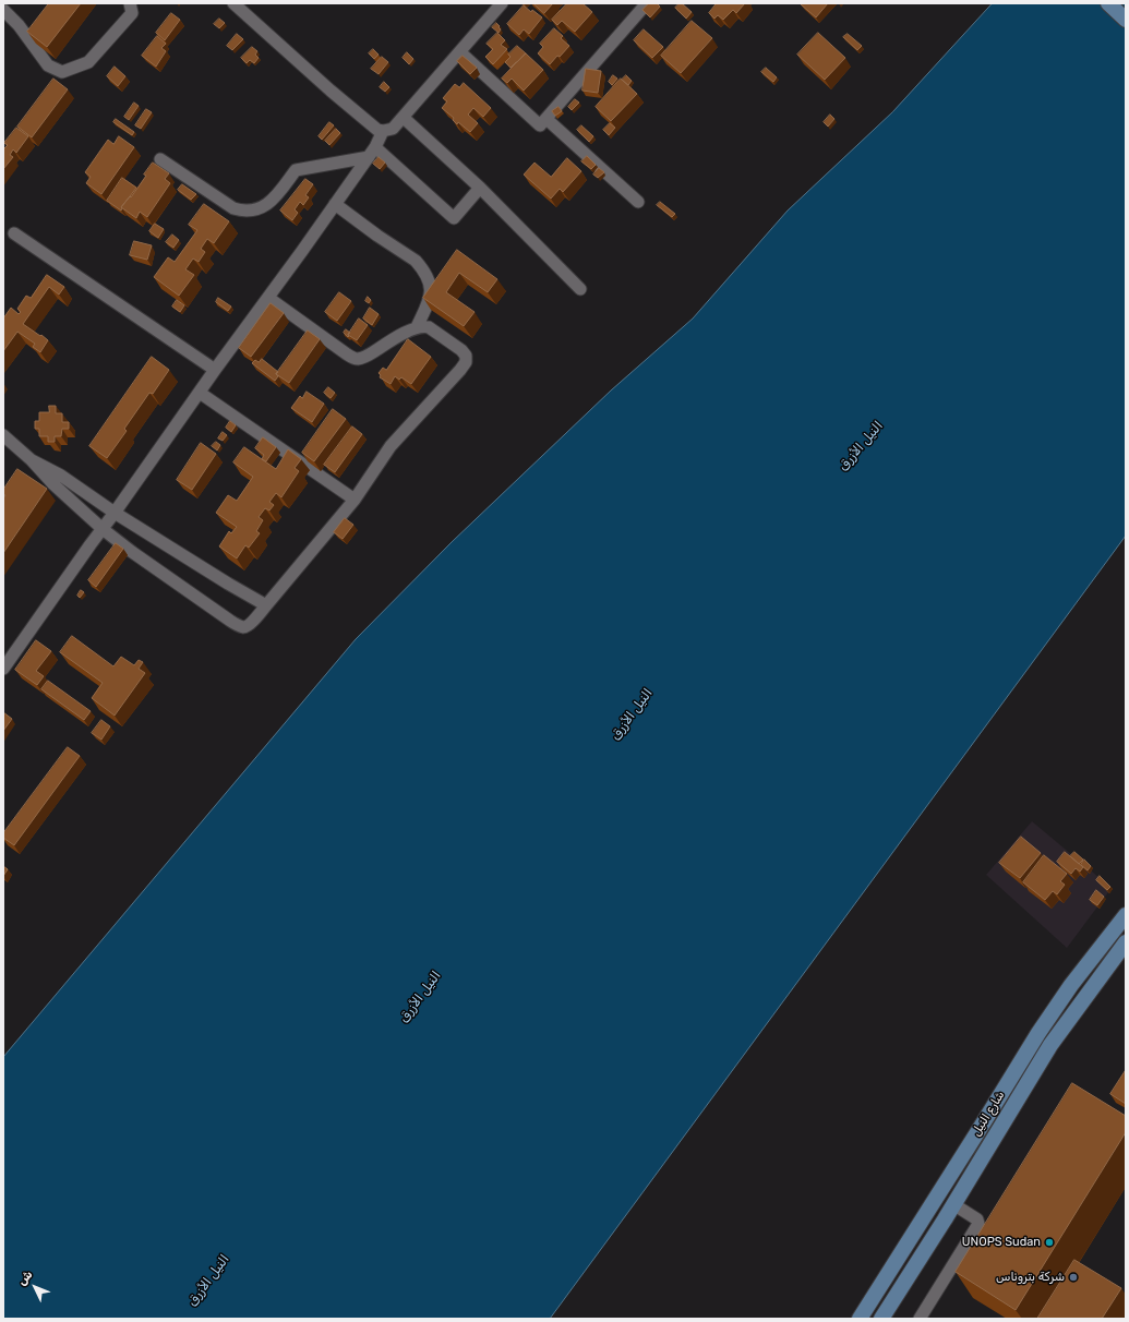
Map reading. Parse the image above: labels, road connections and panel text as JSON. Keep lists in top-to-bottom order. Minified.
{"streets":{"main road":["شارع النيل"]},"water":["النيل الأزرق"],"places":["UNOPS Sudan","شركة بتروناس"],"north":"top left"}
